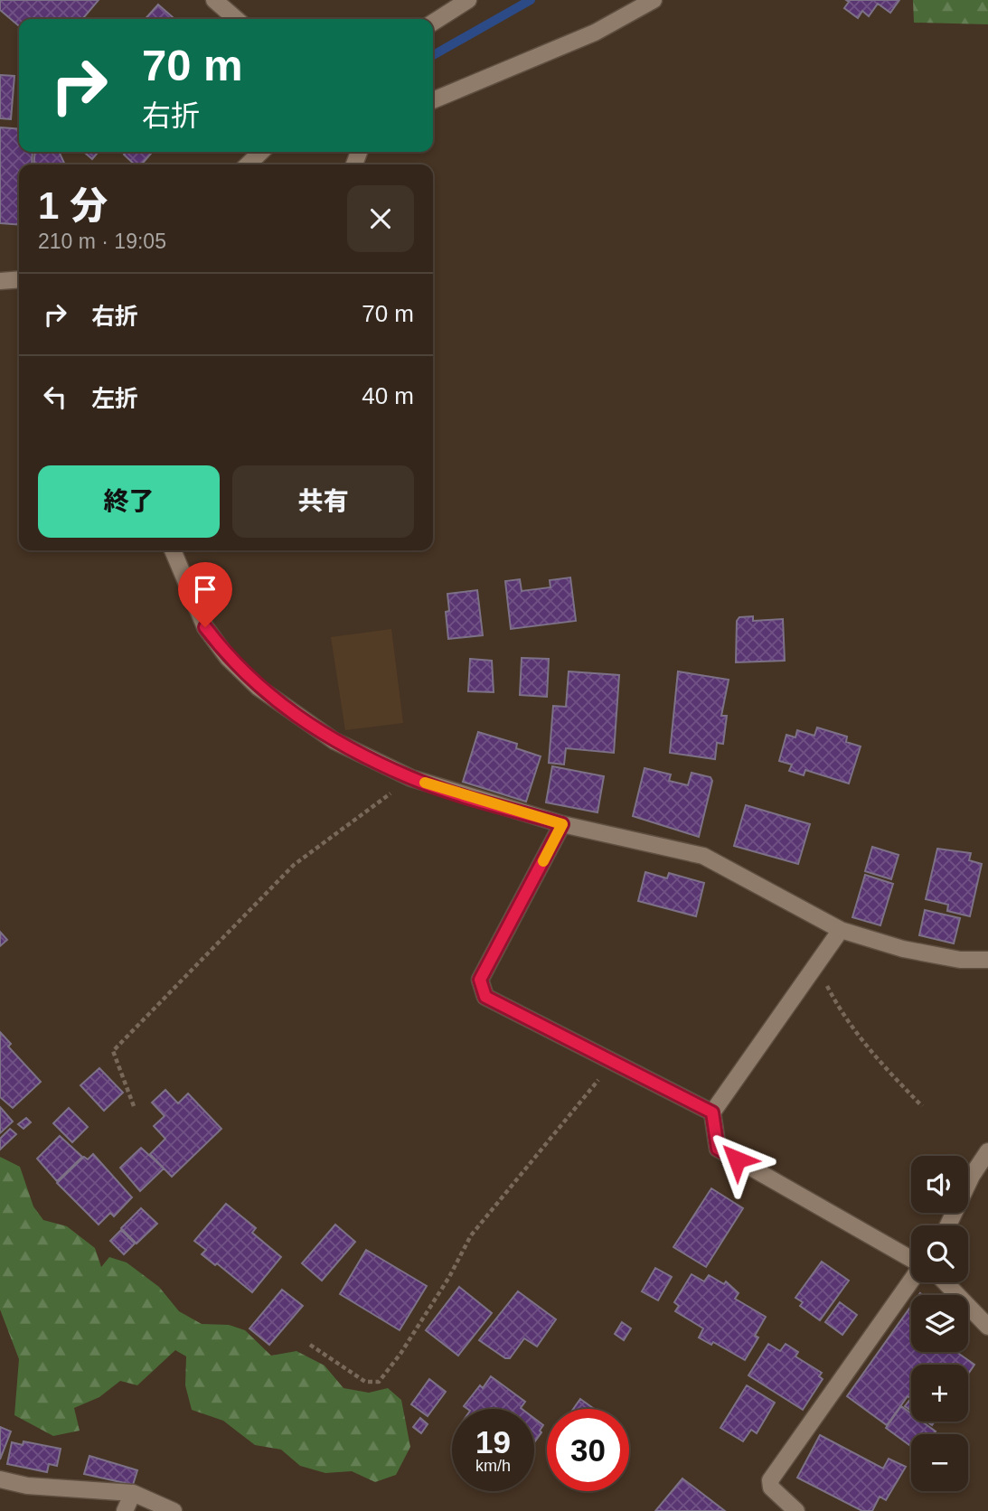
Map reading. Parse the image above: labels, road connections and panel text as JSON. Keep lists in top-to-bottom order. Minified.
{"page":{"turn":["70 m","右折"],"heading":["1 分","210 m · 19:05"],"list":[{"name":"右折","value":"70 m"},{"name":"左折","value":"40 m"}],"buttons":["終了","共有"],"map_buttons":["+","−"],"speed":"19 km/h","limit":"30"}}
